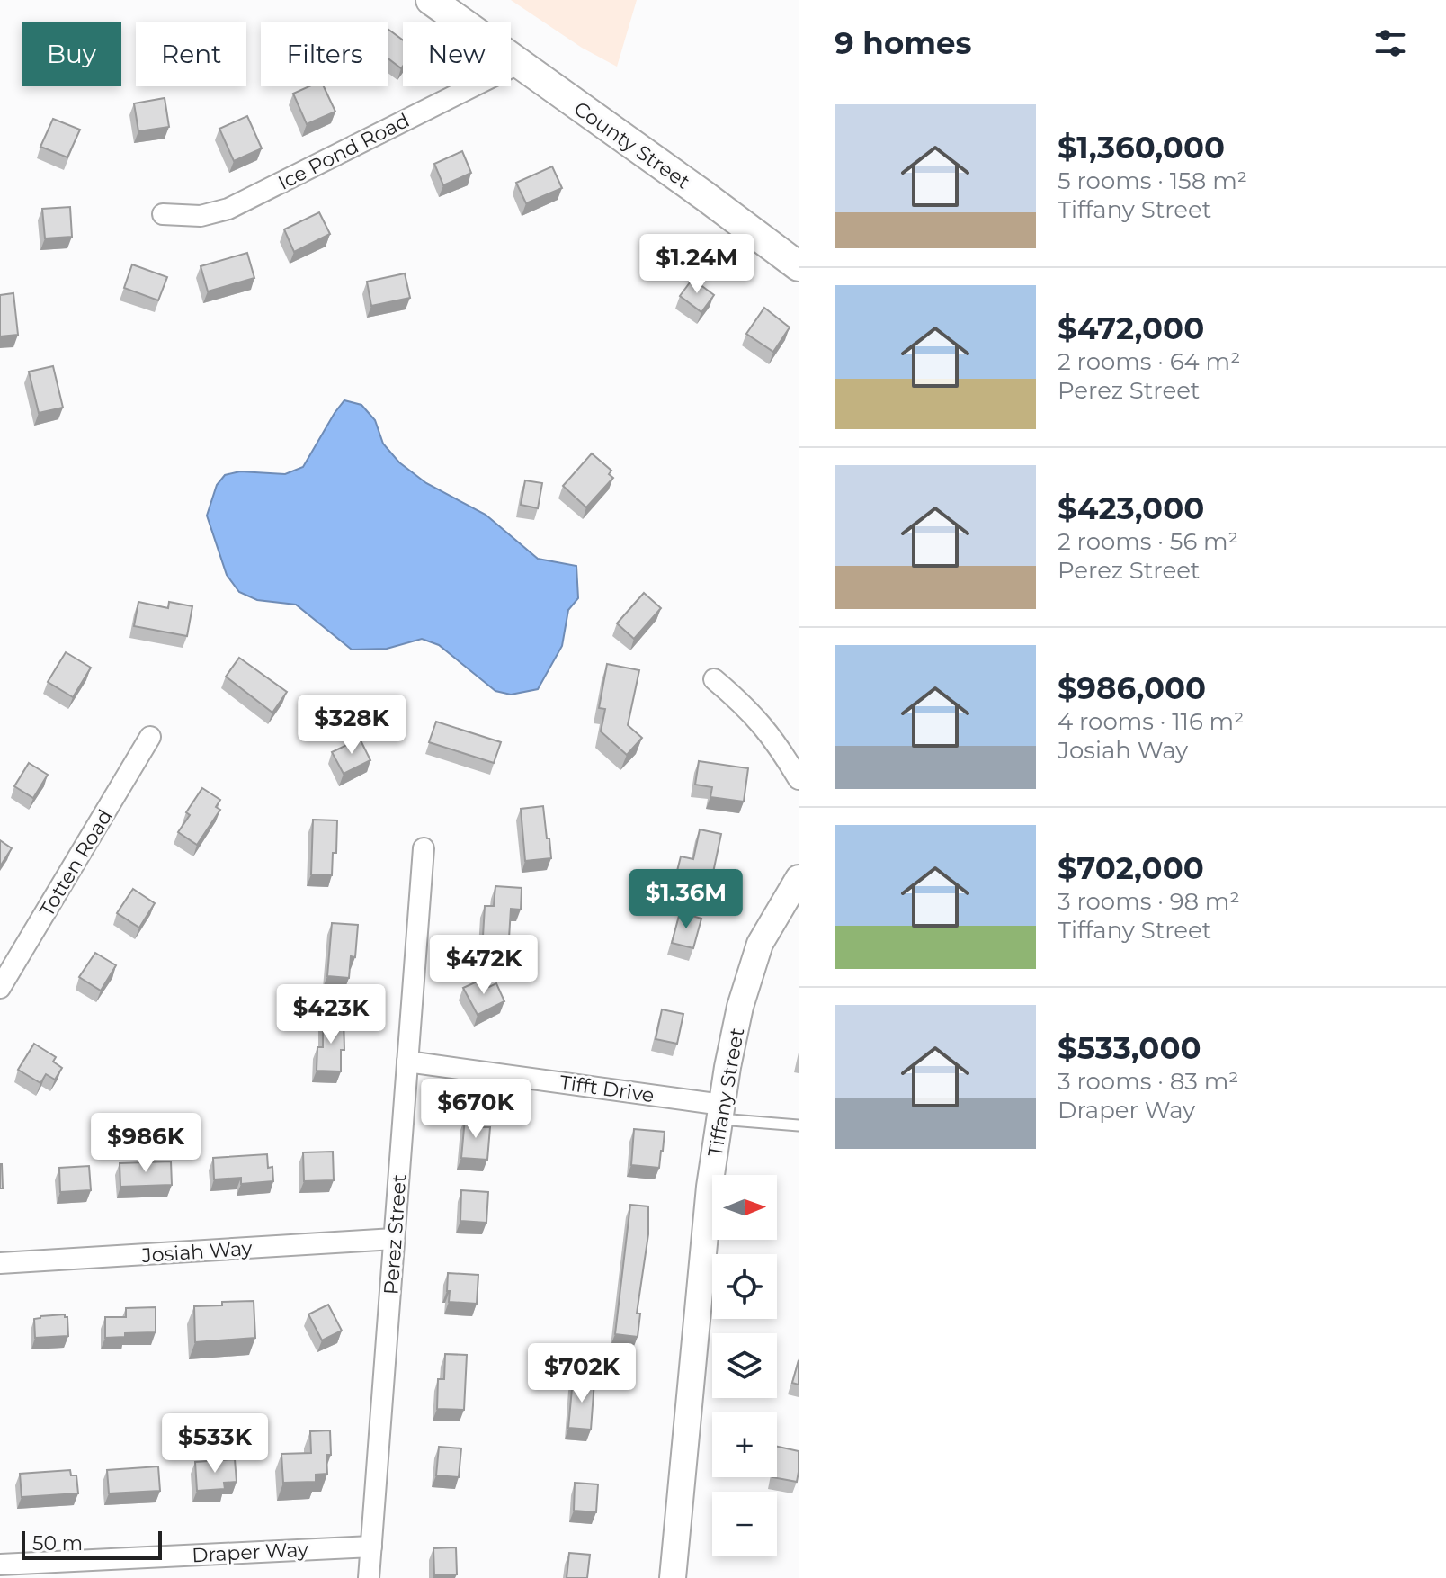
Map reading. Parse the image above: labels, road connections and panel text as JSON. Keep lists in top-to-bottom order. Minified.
{"streets":{"main road":["County Street"],"street":["Ice Pond Road","Totten Road","Tifft Drive","Tiffany Street","Perez Street","Josiah Way","Draper Way"]},"crossings":[["County Street","Ice Pond Road"],["Tifft Drive","Tiffany Street"],["Tifft Drive","Perez Street"],["Perez Street","Josiah Way"],["Perez Street","Draper Way"]],"scale_bar":"50 m","north":"right","page":{"heading":"9 homes","chip":["Buy","Rent","Filters","New"],"list":[{"name":"$1,360,000","note":"5 rooms · 158 m² · Tiffany Street"},{"name":"$472,000","note":"2 rooms · 64 m² · Perez Street"},{"name":"$423,000","note":"2 rooms · 56 m² · Perez Street"},{"name":"$986,000","note":"4 rooms · 116 m² · Josiah Way"},{"name":"$702,000","note":"3 rooms · 98 m² · Tiffany Street"},{"name":"$533,000","note":"3 rooms · 83 m² · Draper Way"}],"price":["$1.24M","$328K","$1.36M","$472K","$423K","$670K","$986K","$702K","$533K"],"map_buttons":["+","−"],"scale":"50 m"}}
